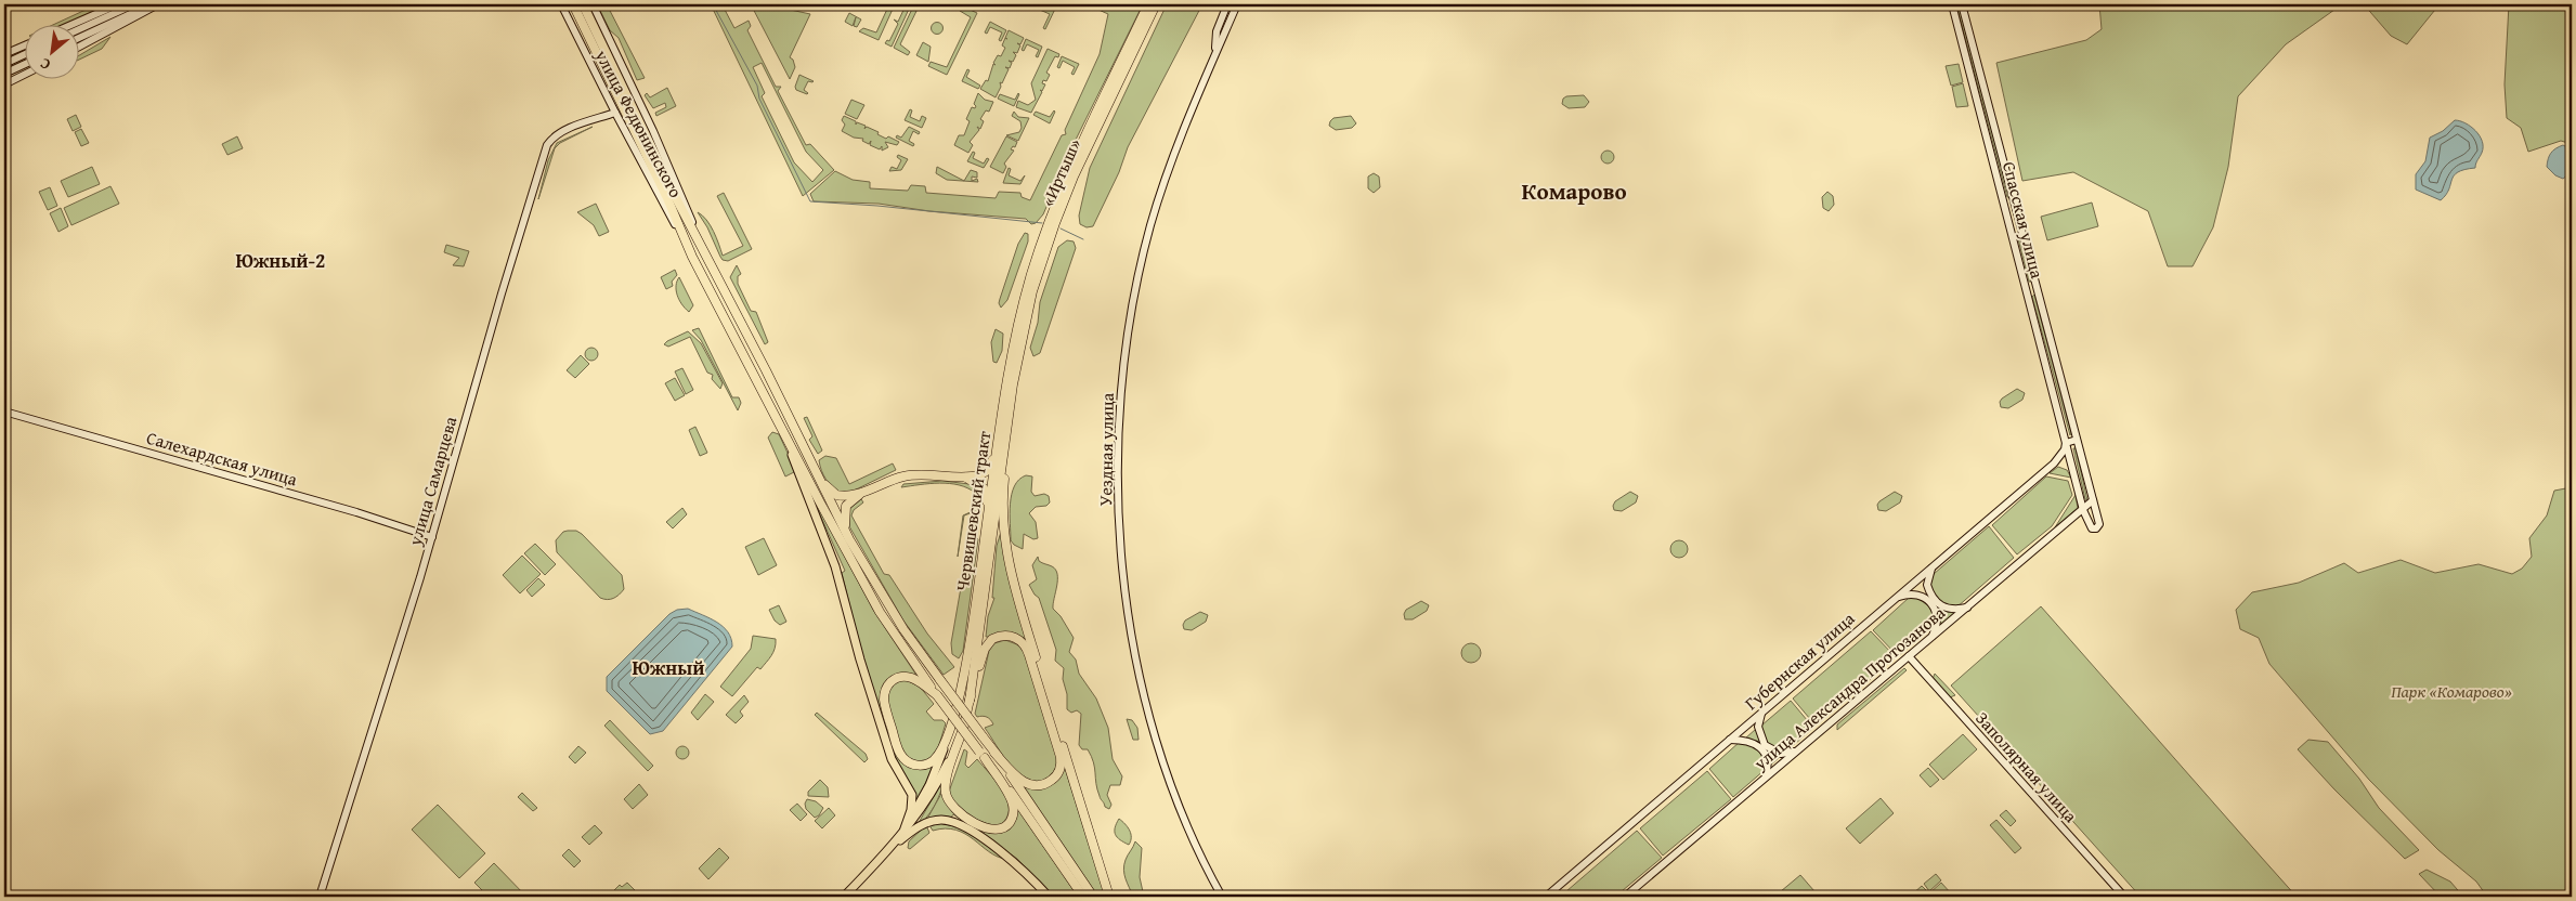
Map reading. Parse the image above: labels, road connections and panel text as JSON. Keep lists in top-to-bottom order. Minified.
{"streets":{"highway":["улица Федюнинского","«Иртыш»","Червишевский тракт"],"street":["Спасская улица","Уездная улица","Салехардская улица","улица Самарцева","Губернская улица","улица Александра Протозанова","Заполярная улица"]},"crossings":[["улица Федюнинского","улица Самарцева"],["улица Федюнинского","Червишевский тракт"],["«Иртыш»","Червишевский тракт"],["Спасская улица","Губернская улица"],["Спасская улица","улица Александра Протозанова"],["Салехардская улица","улица Самарцева"],["улица Александра Протозанова","Заполярная улица"]],"districts":["Комарово","Южный-2","Южный"],"parks":["Парк «Комарово»"],"north":"bottom left"}
